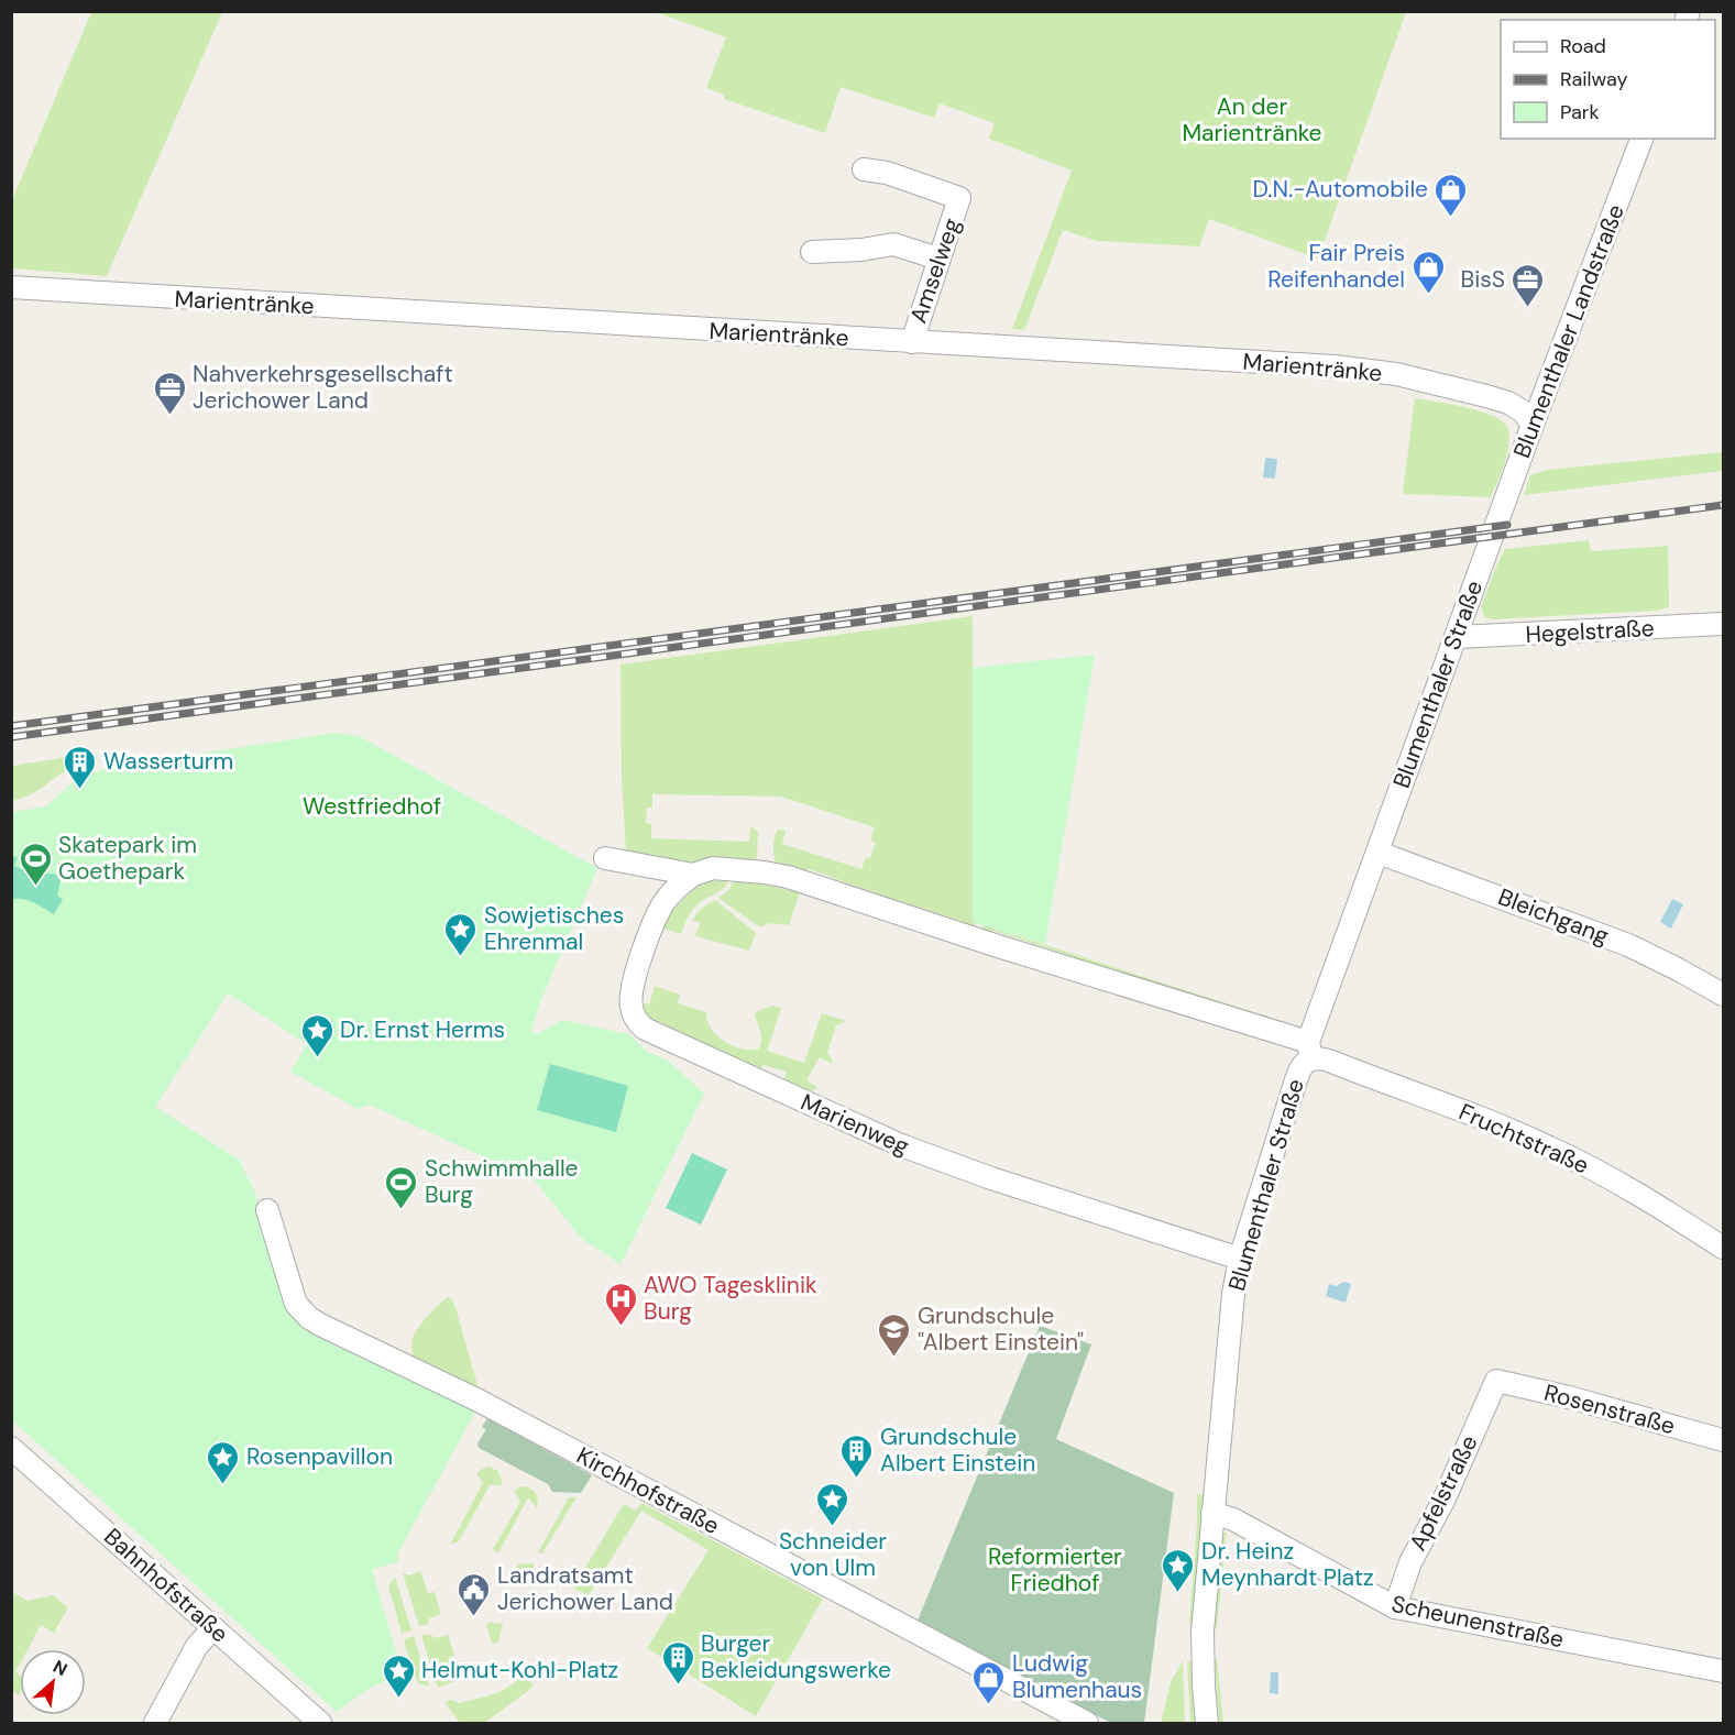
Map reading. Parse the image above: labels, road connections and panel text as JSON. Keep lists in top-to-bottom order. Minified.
{"streets":{"street":["Amselweg","Marientränke","Blumenthaler Landstraße","Hegelstraße","Blumenthaler Straße","Bleichgang","Marienweg","Fruchtstraße","Rosenstraße","Kirchhofstraße","Apfelstraße","Bahnhofstraße","Scheunenstraße"]},"crossings":[["Amselweg","Marientränke"],["Marientränke","Blumenthaler Landstraße"],["Blumenthaler Landstraße","Blumenthaler Straße"],["Hegelstraße","Blumenthaler Straße"],["Blumenthaler Straße","Bleichgang"],["Blumenthaler Straße","Marienweg"],["Blumenthaler Straße","Fruchtstraße"],["Blumenthaler Straße","Scheunenstraße"],["Rosenstraße","Apfelstraße"],["Apfelstraße","Scheunenstraße"]],"parks":["An der Marientränke","Westfriedhof","Reformierter Friedhof"],"places":{"shop":["D.N.-Automobile","Fair Preis Reifenhandel","Ludwig Blumenhaus"],"office":["BisS","Nahverkehrsgesellschaft Jerichower Land"],"building":["Wasserturm","Grundschule Albert Einstein","Burger Bekleidungswerke"],"sports":["Skatepark im Goethepark","Schwimmhalle Burg"],"place":["Sowjetisches Ehrenmal","Dr. Ernst Herms","Rosenpavillon","Schneider von Ulm","Dr. Heinz Meynhardt Platz","Helmut-Kohl-Platz"],"hospital":["AWO Tagesklinik Burg"],"school or university":["Grundschule \"Albert Einstein\""],"public building":["Landratsamt Jerichower Land"]},"legend":["Road","Railway","Park"],"north":"top right"}
